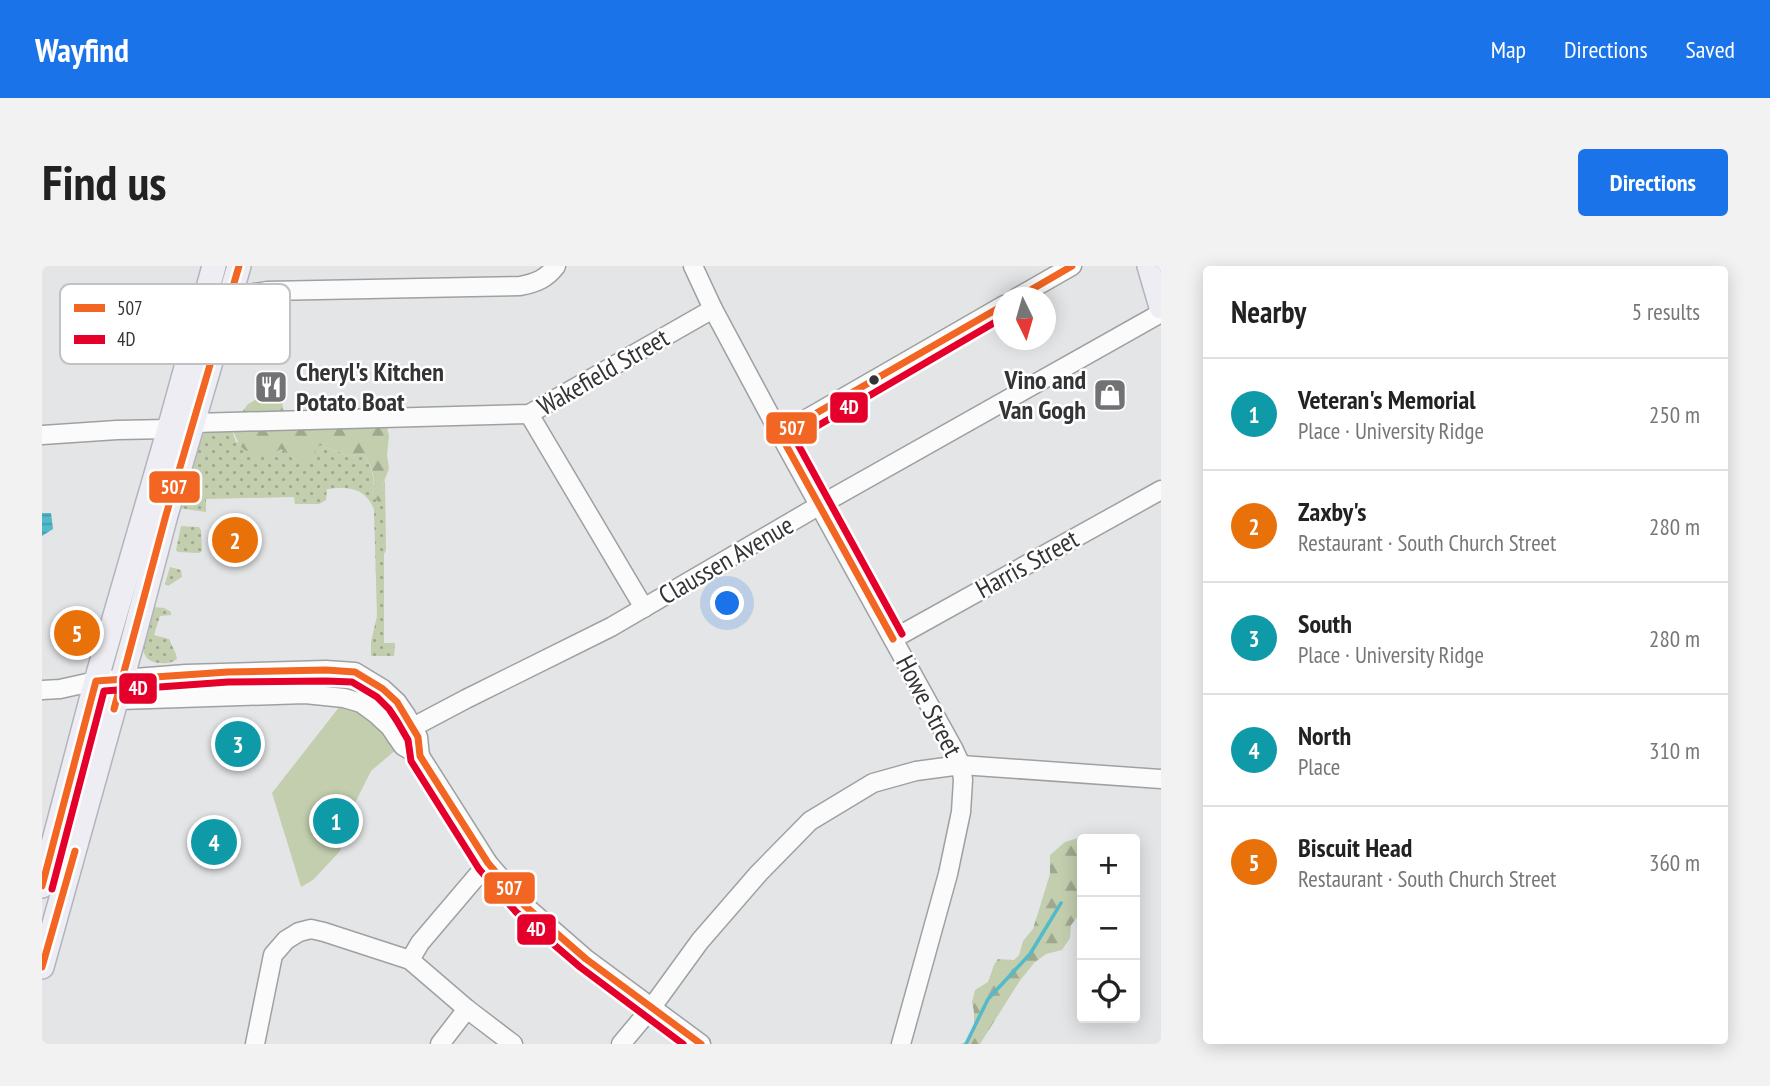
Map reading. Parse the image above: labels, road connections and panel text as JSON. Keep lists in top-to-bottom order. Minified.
{"streets":{"street":["Wakefield Street","Claussen Avenue","Harris Street","Howe Street"]},"crossings":[["Wakefield Street","Howe Street"],["Claussen Avenue","Howe Street"],["Harris Street","Howe Street"]],"places":{"restaurant":["Cheryl's Kitchen Potato Boat"],"shop":["Vino and Van Gogh"]},"lines":["transit line 507","transit line 4D"],"legend":["507","4D"],"north":"bottom","page":{"header":"Wayfind","nav":["Map","Directions","Saved"],"buttons":"Directions","title":"Find us","heading":["Nearby","5 results"],"list":[{"mark":"1","name":"Veteran's Memorial","note":"Place · University Ridge","value":"250 m"},{"mark":"2","name":"Zaxby's","note":"Restaurant · South Church Street","value":"280 m"},{"mark":"3","name":"South","note":"Place · University Ridge","value":"280 m"},{"mark":"4","name":"North","note":"Place","value":"310 m"},{"mark":"5","name":"Biscuit Head","note":"Restaurant · South Church Street","value":"360 m"}],"pins":["2","5","3","1","4"],"map_buttons":["+","−"]}}
